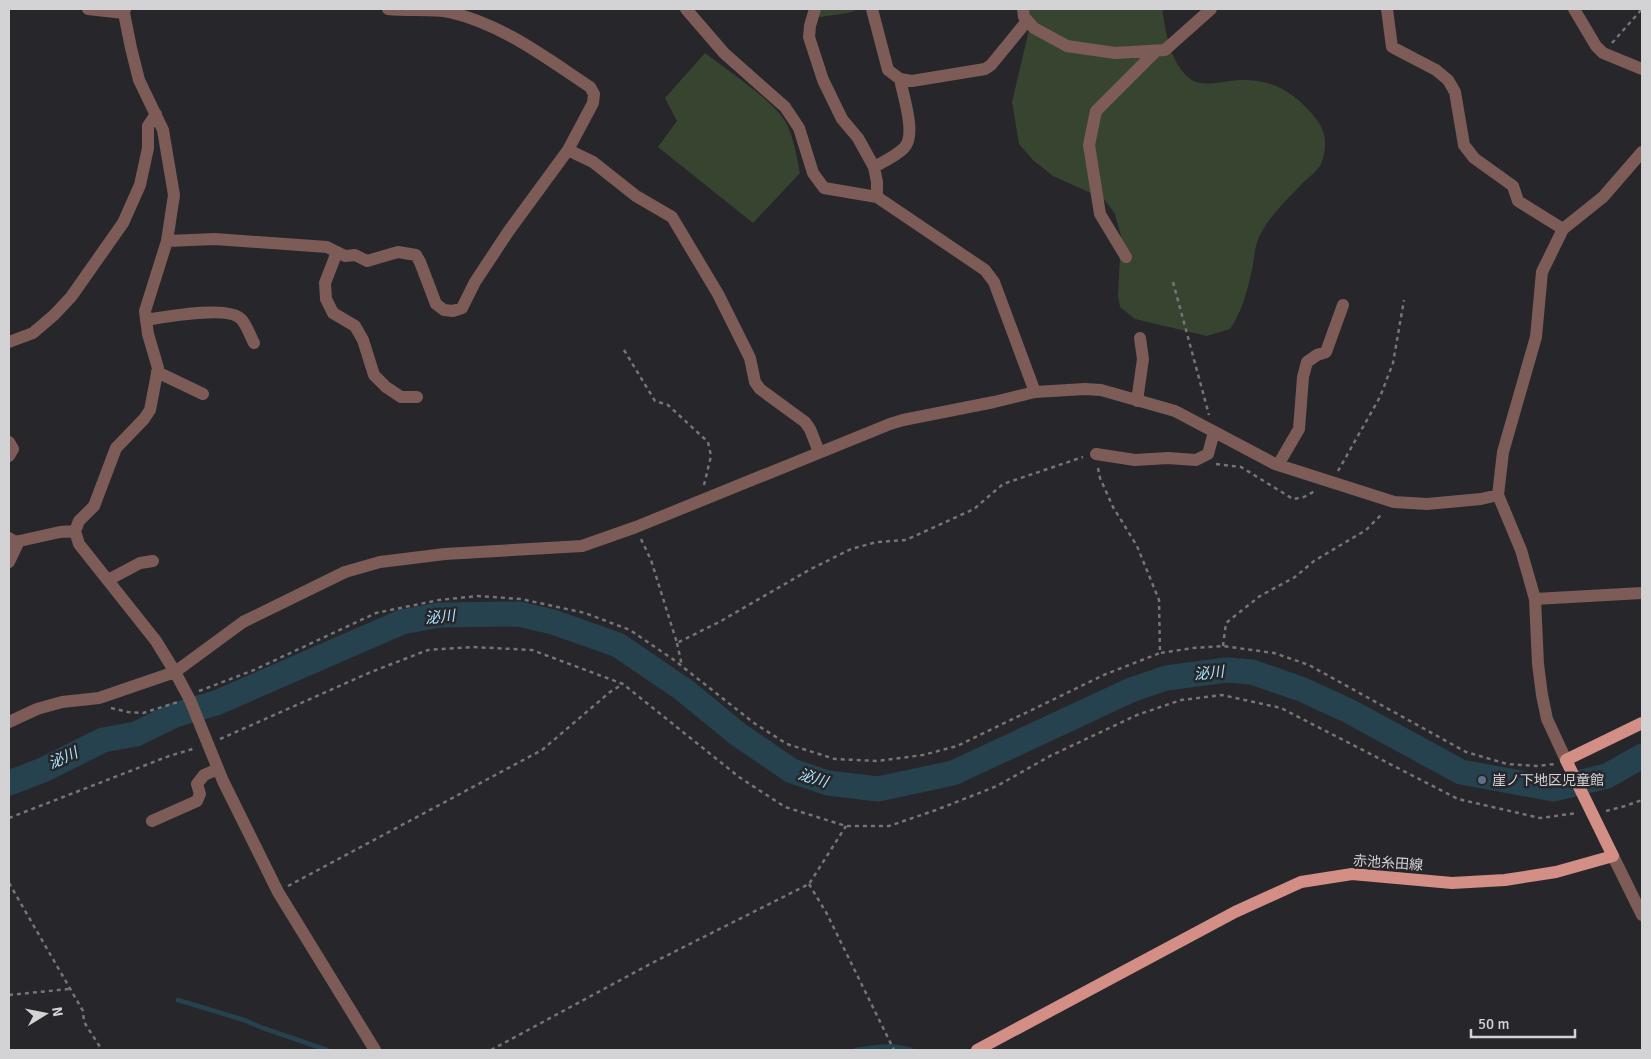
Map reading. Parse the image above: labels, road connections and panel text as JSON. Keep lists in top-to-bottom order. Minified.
{"streets":{"main road":["赤池糸田線"]},"water":["泌川"],"places":["崖ノ下地区児童館"],"scale_bar":"50 m","north":"right"}
